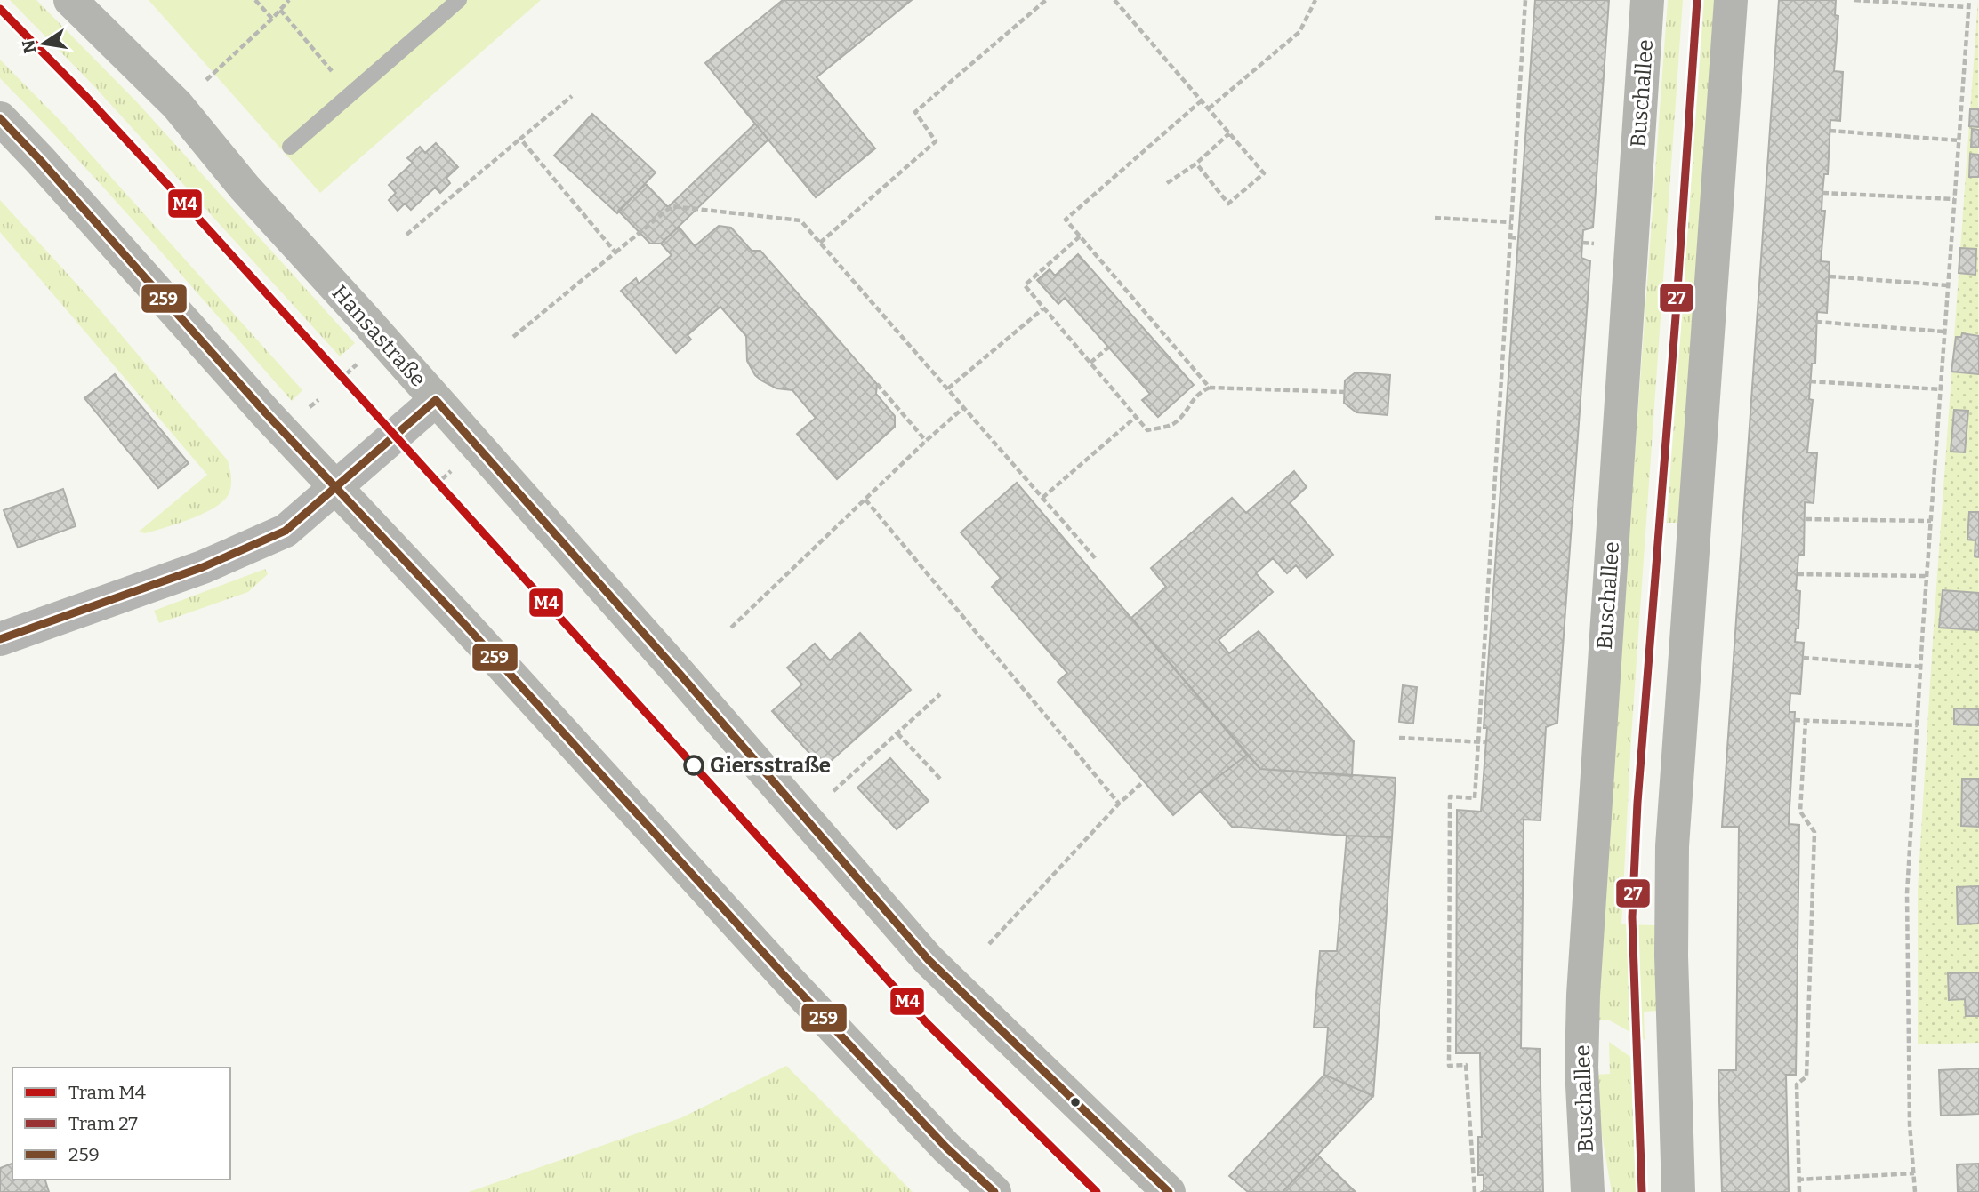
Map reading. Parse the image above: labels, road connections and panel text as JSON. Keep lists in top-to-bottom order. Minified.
{"streets":{"main road":["Buschallee","Hansastraße"]},"places":["Giersstraße"],"lines":["tram line 27","tram line M4","transit line 259"],"legend":["Tram M4","Tram 27","259"],"north":"left"}
